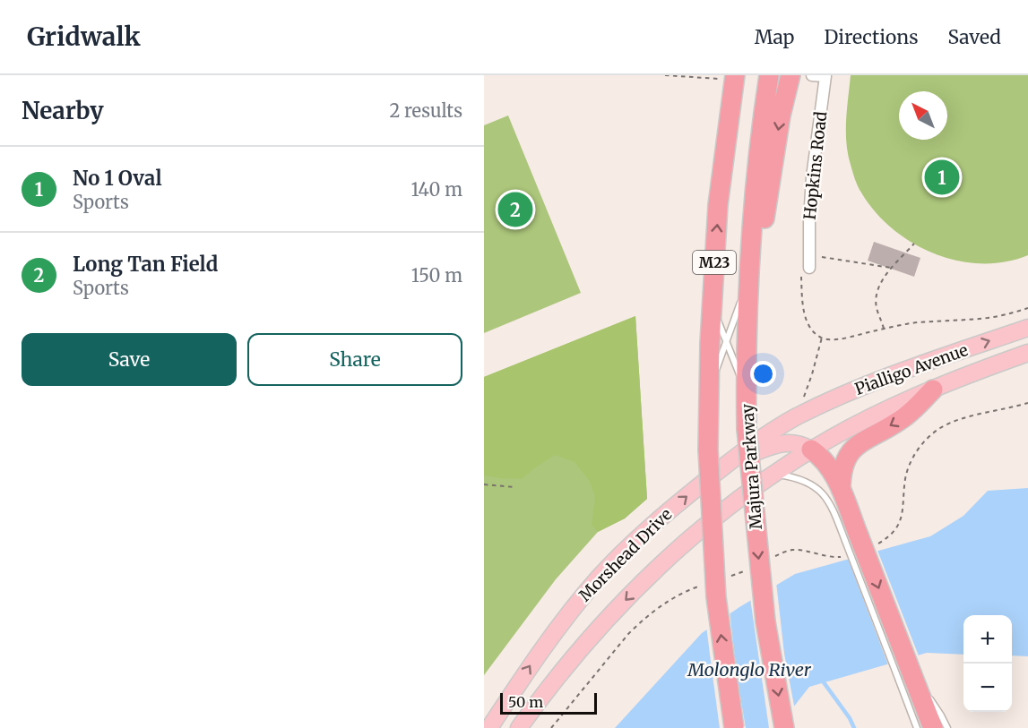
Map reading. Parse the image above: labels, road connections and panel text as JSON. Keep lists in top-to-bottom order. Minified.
{"streets":{"highway":["M23","Majura Parkway"],"main road":["Pialligo Avenue","Morshead Drive"],"street":["Hopkins Road"]},"crossings":[["Pialligo Avenue","Morshead Drive"]],"water":["Molonglo River"],"scale_bar":"50 m","north":"top left","page":{"header":"Gridwalk","nav":["Map","Directions","Saved"],"heading":["Nearby","2 results"],"list":[{"mark":"1","name":"No 1 Oval","note":"Sports","value":"140 m"},{"mark":"2","name":"Long Tan Field","note":"Sports","value":"150 m"}],"pins":["1","2"],"buttons":["Save","Share"],"map_buttons":["+","−"],"scale":"50 m"}}
